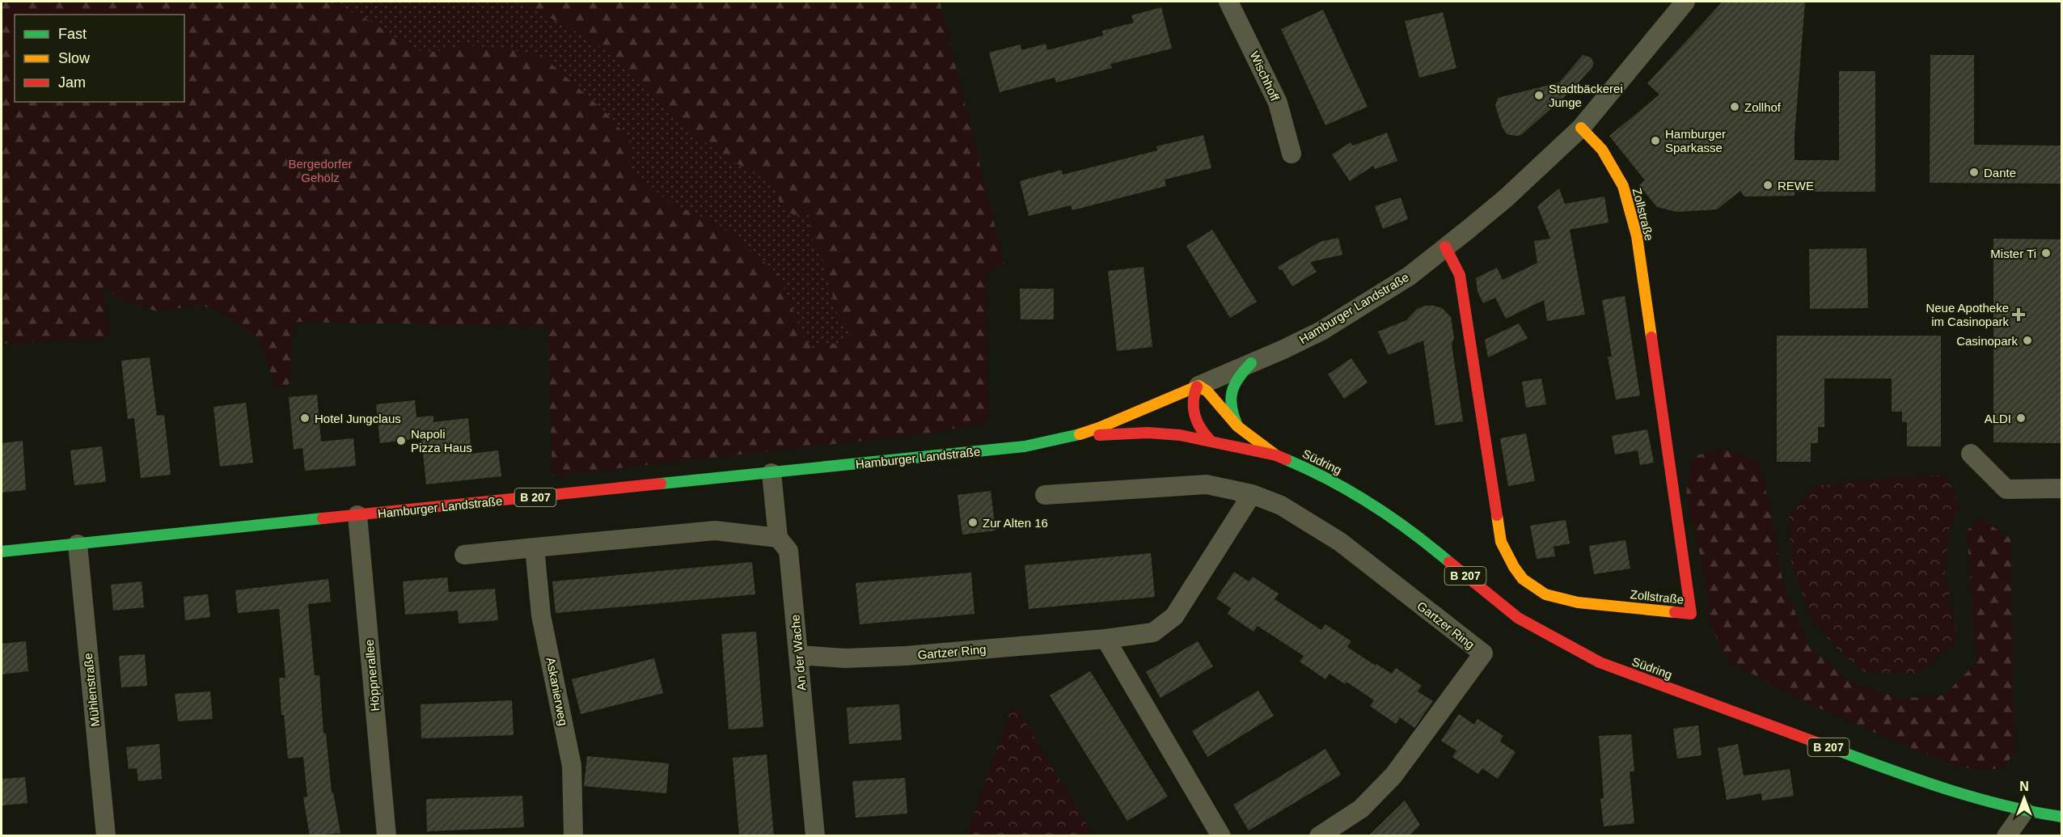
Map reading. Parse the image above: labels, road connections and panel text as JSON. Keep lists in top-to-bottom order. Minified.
{"streets":{"main road":["Zollstraße","Hamburger Landstraße","Südring","B 207"],"street":["Wischhoff","Gartzer Ring","An der Wache","Höppnerallee","Mühlenstraße","Askanierweg"]},"crossings":[["Zollstraße","Hamburger Landstraße"],["Hamburger Landstraße","Südring"],["Hamburger Landstraße","An der Wache"],["Hamburger Landstraße","Höppnerallee"],["Hamburger Landstraße","Mühlenstraße"],["Gartzer Ring","An der Wache"]],"parks":["Bergedorfer Gehölz"],"places":{"other":["Stadtbäckerei Junge","Zollhof","Hamburger Sparkasse","Dante","REWE","Mister Ti","Casinopark","Hotel Jungclaus","ALDI","Napoli Pizza Haus","Zur Alten 16"],"health":["Neue Apotheke im Casinopark"]},"legend":["Fast","Slow","Jam"],"north":"top"}
